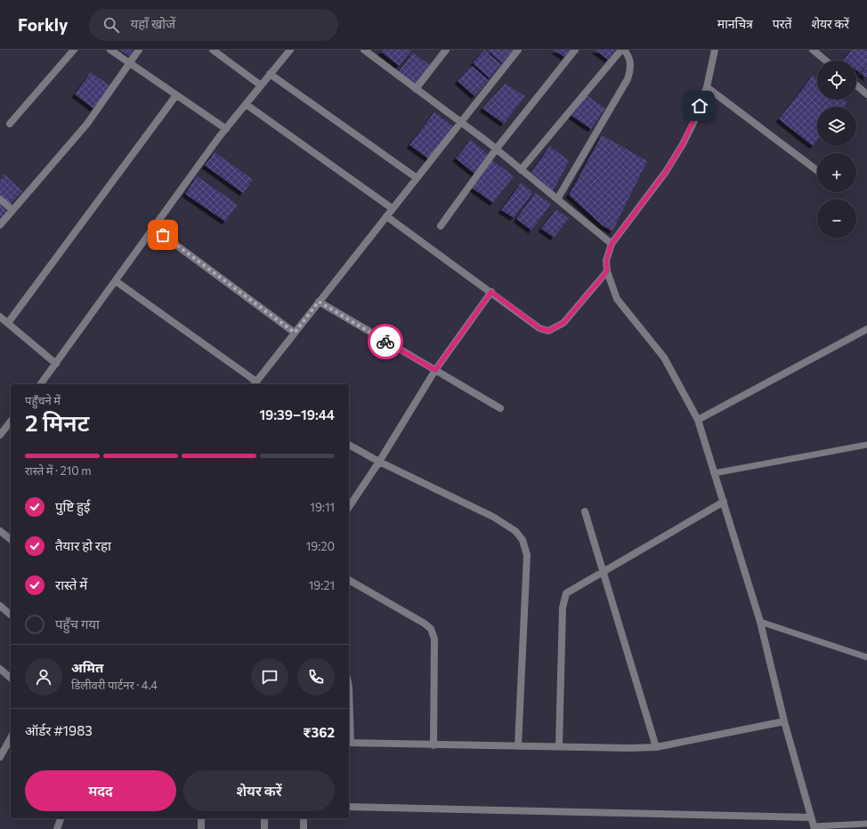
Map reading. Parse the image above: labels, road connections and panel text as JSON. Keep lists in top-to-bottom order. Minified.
{"page":{"header":"Forkly","search":"यहाँ खोजें","nav":["मानचित्र","परतें","शेयर करें"],"map_buttons":["+","−"],"heading":["2 मिनट","पहुँचने में","19:39–19:44"],"panel":["अमित","डिलीवरी पार्टनर · 4.4","ऑर्डर #1983","₹362"],"bar":"रास्ते में · 210 m","list":[["पुष्टि हुई","19:11"],["तैयार हो रहा","19:20"],["रास्ते में","19:21"],"पहुँच गया"],"buttons":["मदद","शेयर करें"]}}
